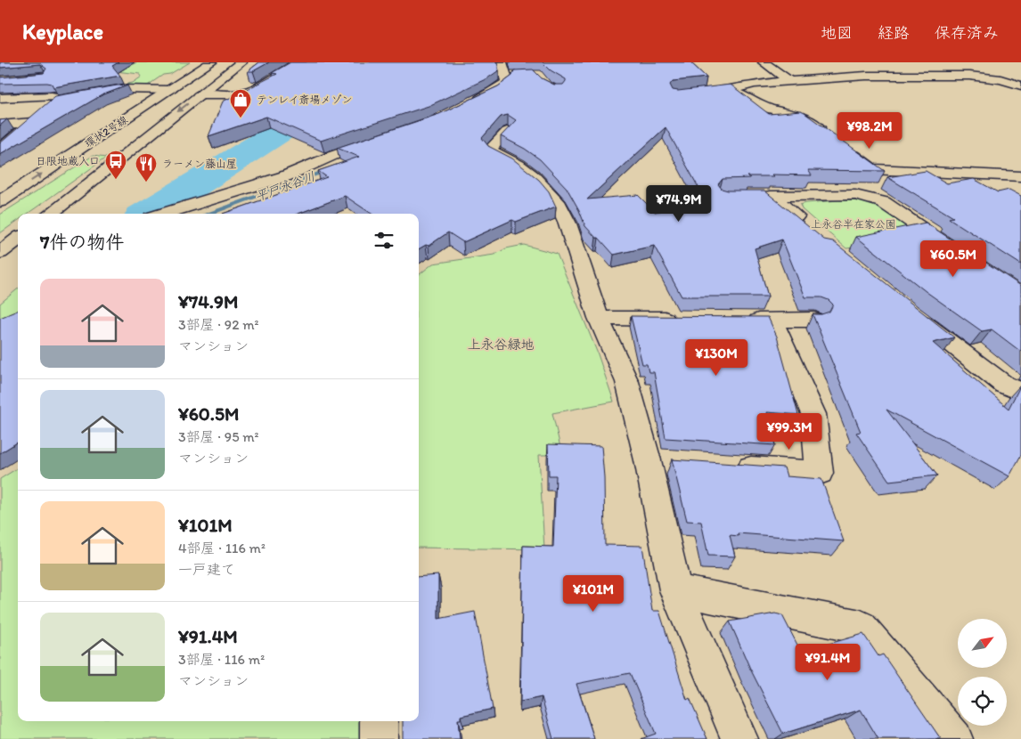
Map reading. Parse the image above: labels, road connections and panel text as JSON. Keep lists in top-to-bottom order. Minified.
{"streets":{"street":["環状2号線"]},"water":["平戸永谷川"],"parks":["上永谷半在家公園","上永谷緑地"],"places":{"shop":["テンレイ斎場メゾン"],"bus stop":["日限地蔵入口"],"restaurant":["ラーメン藤山屋"]},"north":"top right","page":{"header":"Keyplace","nav":["地図","経路","保存済み"],"price":["¥98.2M","¥74.9M","¥60.5M","¥130M","¥99.3M","¥101M","¥91.4M"],"heading":"7件の物件","list":[{"name":"¥74.9M","note":"3部屋 · 92 m² · マンション"},{"name":"¥60.5M","note":"3部屋 · 95 m² · マンション"},{"name":"¥101M","note":"4部屋 · 116 m² · 一戸建て"},{"name":"¥91.4M","note":"3部屋 · 116 m² · マンション"}]}}
